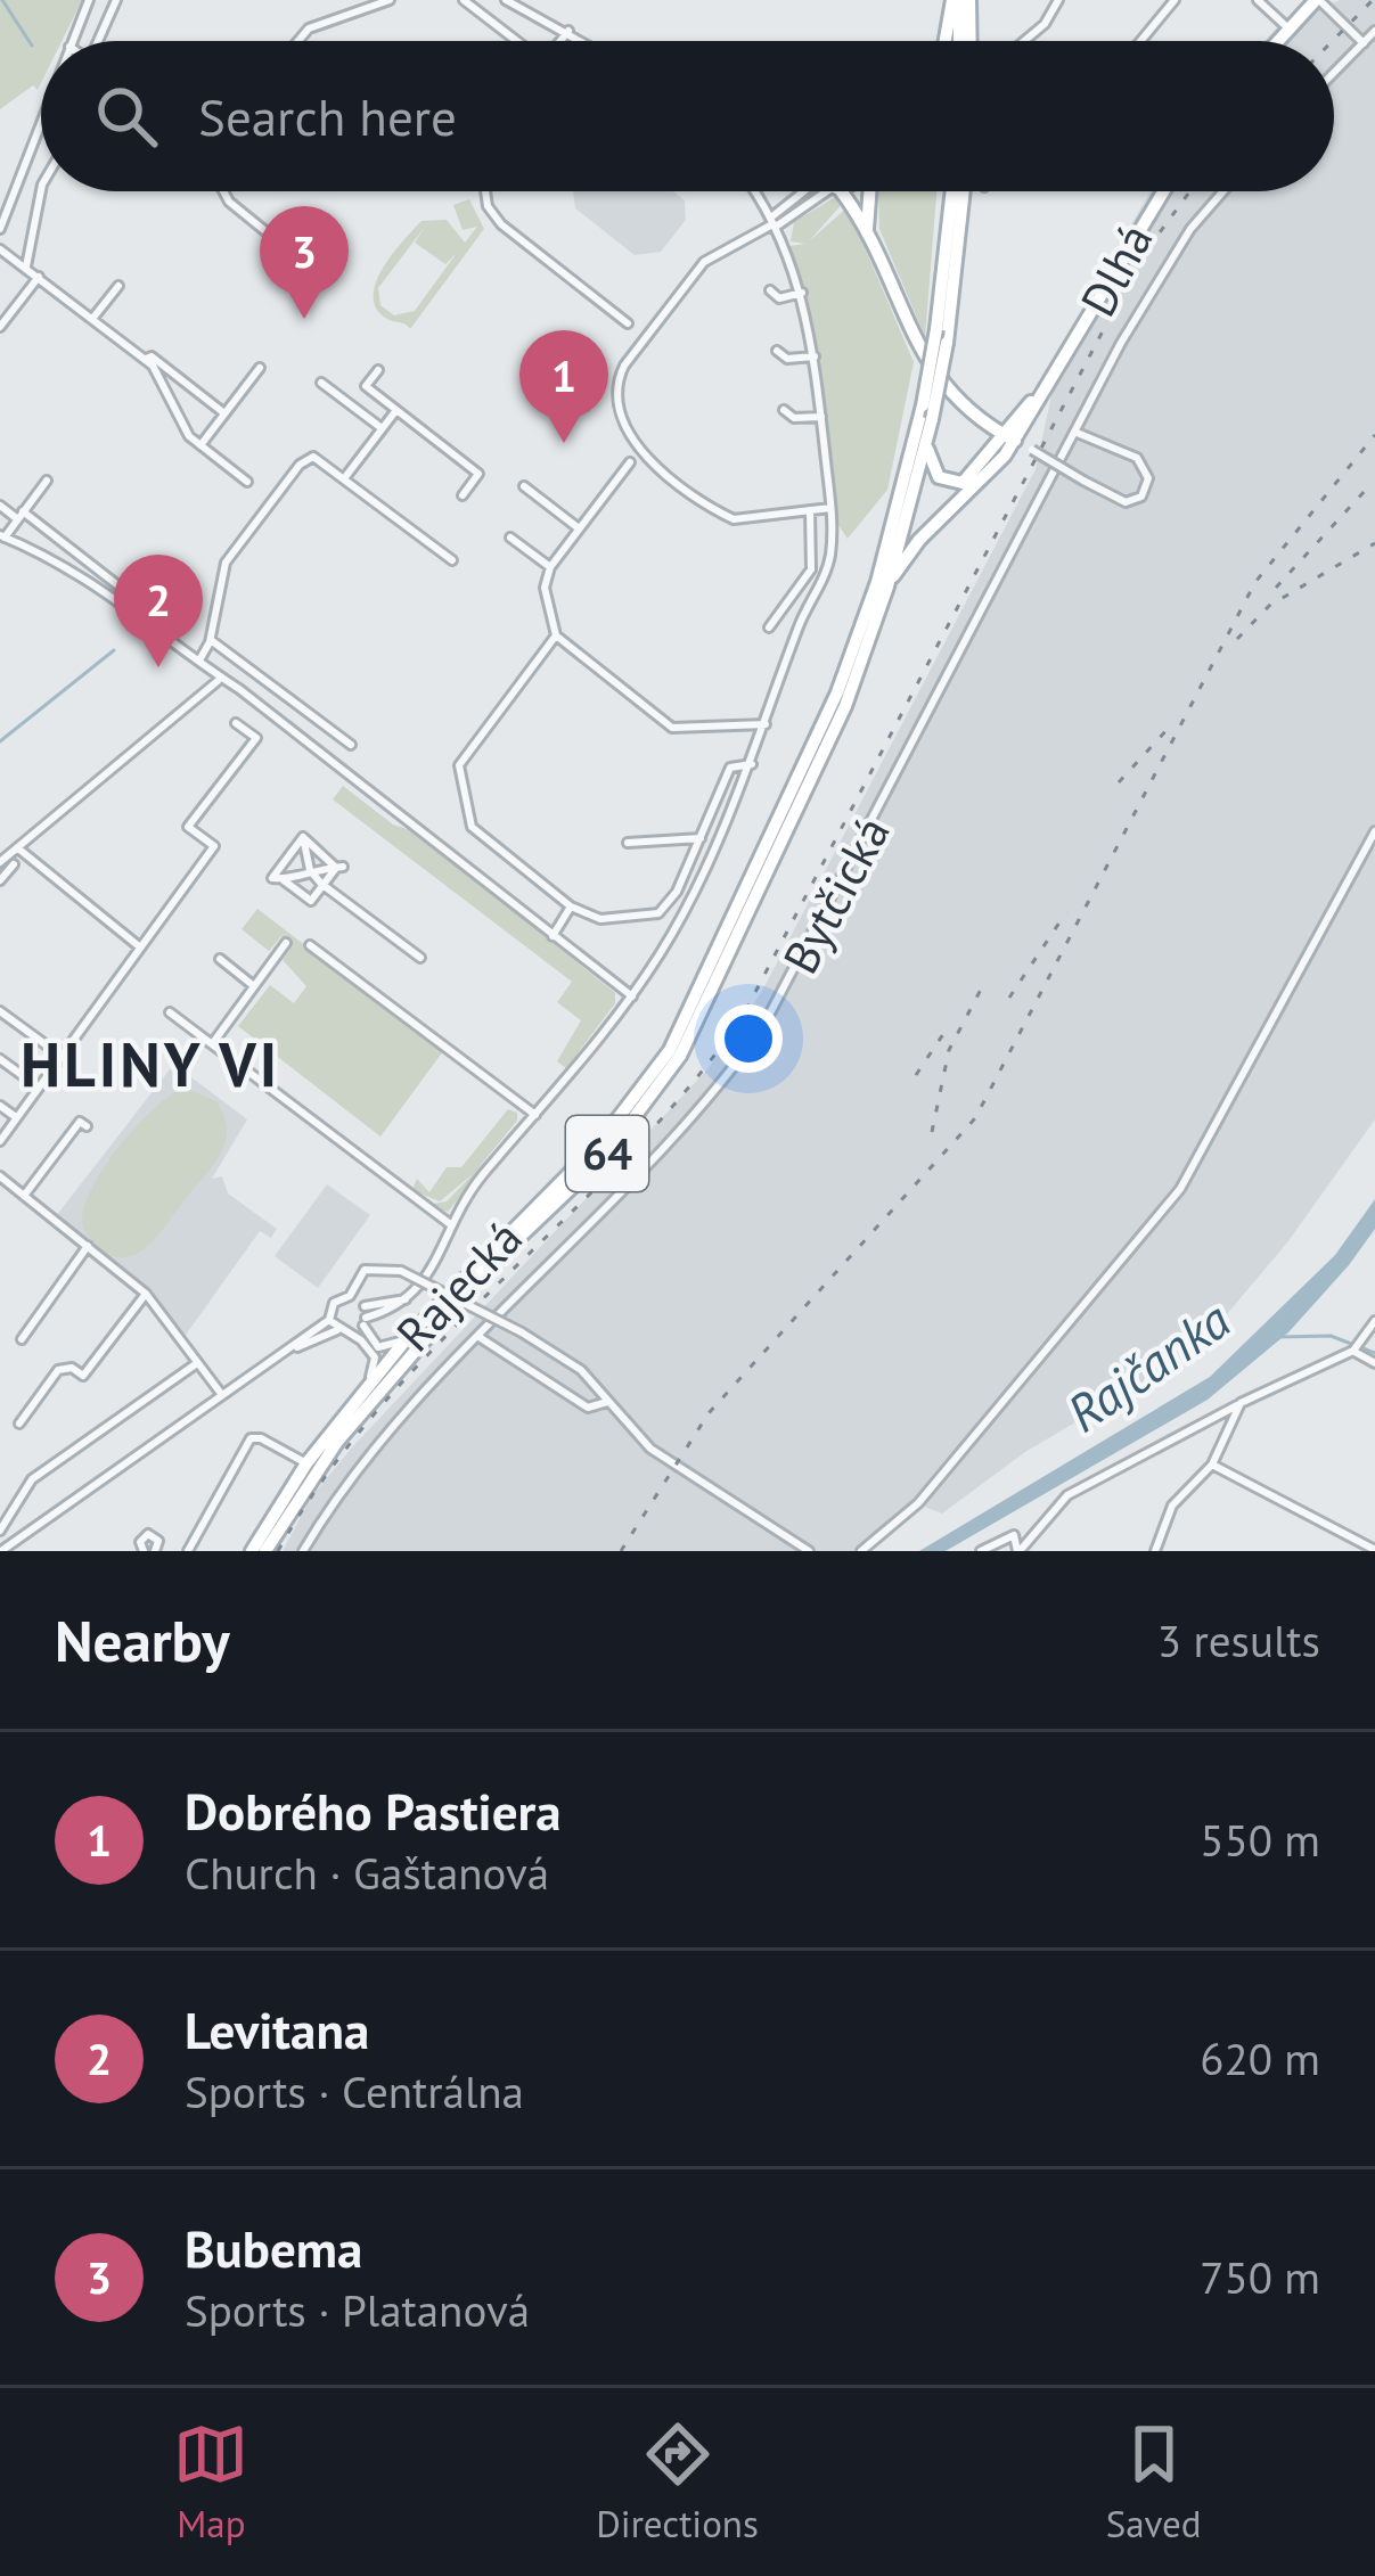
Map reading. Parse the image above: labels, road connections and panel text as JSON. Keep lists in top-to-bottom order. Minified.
{"streets":{"main road":["Dlhá","64","Rajecká"],"street":["Bytčická"]},"districts":["HLINY VI"],"water":["Rajčanka"],"page":{"search":"Search here","pins":["3","1","2"],"heading":["Nearby","3 results"],"list":[{"mark":"1","name":"Dobrého Pastiera","note":"Church · Gaštanová","value":"550 m"},{"mark":"2","name":"Levitana","note":"Sports · Centrálna","value":"620 m"},{"mark":"3","name":"Bubema","note":"Sports · Platanová","value":"750 m"}],"nav":["Map","Directions","Saved"]}}
